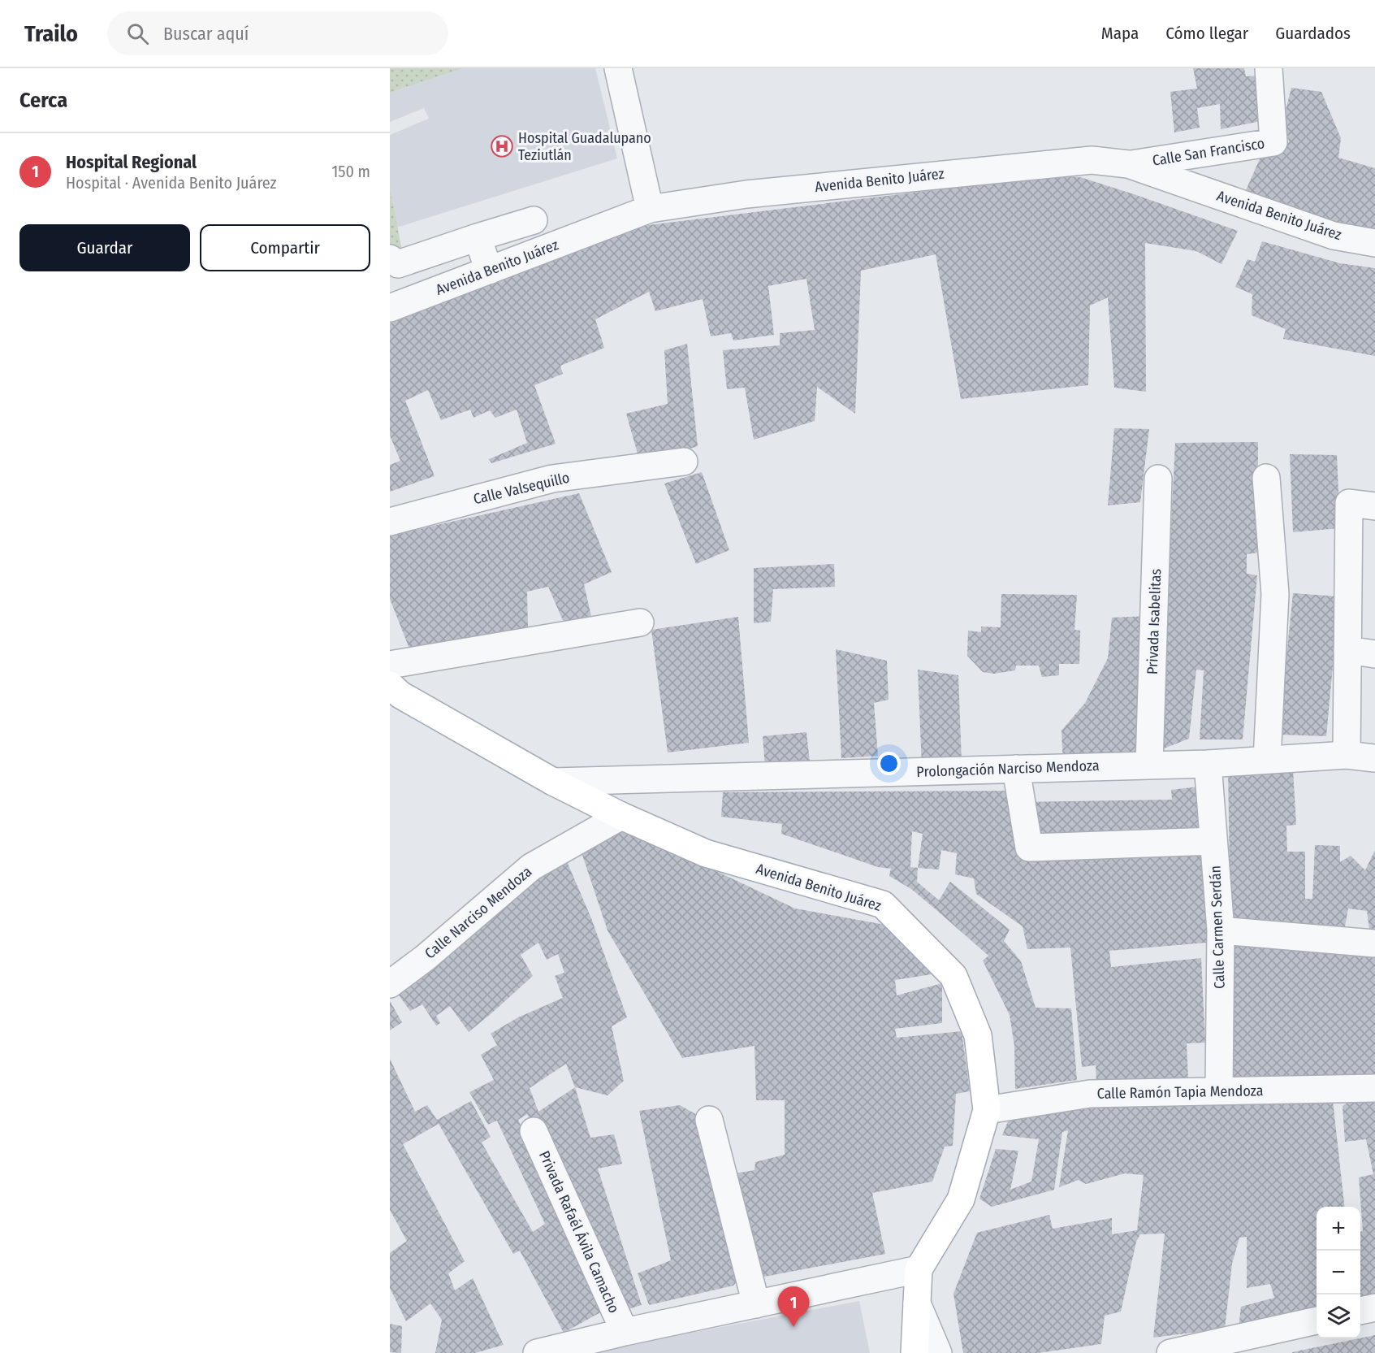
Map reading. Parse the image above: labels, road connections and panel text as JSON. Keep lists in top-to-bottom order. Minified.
{"streets":{"main road":["Avenida Benito Juárez"],"street":["Calle San Francisco","Calle Valsequillo","Privada Isabelitas","Prolongación Narciso Mendoza","Calle Narciso Mendoza","Calle Carmen Serdán","Calle Ramón Tapia Mendoza","Privada Rafaél Ávila Camacho"]},"crossings":[["Calle San Francisco","Avenida Benito Juárez"],["Avenida Benito Juárez","Prolongación Narciso Mendoza"],["Avenida Benito Juárez","Calle Narciso Mendoza"],["Avenida Benito Juárez","Calle Ramón Tapia Mendoza"],["Privada Isabelitas","Prolongación Narciso Mendoza"],["Prolongación Narciso Mendoza","Calle Carmen Serdán"],["Calle Carmen Serdán","Calle Ramón Tapia Mendoza"]],"places":{"hospital":["Hospital Guadalupano Teziutlán"]},"page":{"header":"Trailo","search":"Buscar aquí","nav":["Mapa","Cómo llegar","Guardados"],"heading":"Cerca","list":[{"mark":"1","name":"Hospital Regional","note":"Hospital · Avenida Benito Juárez","value":"150 m"}],"buttons":["Guardar","Compartir"],"map_buttons":["+","−"],"pins":"1"}}
